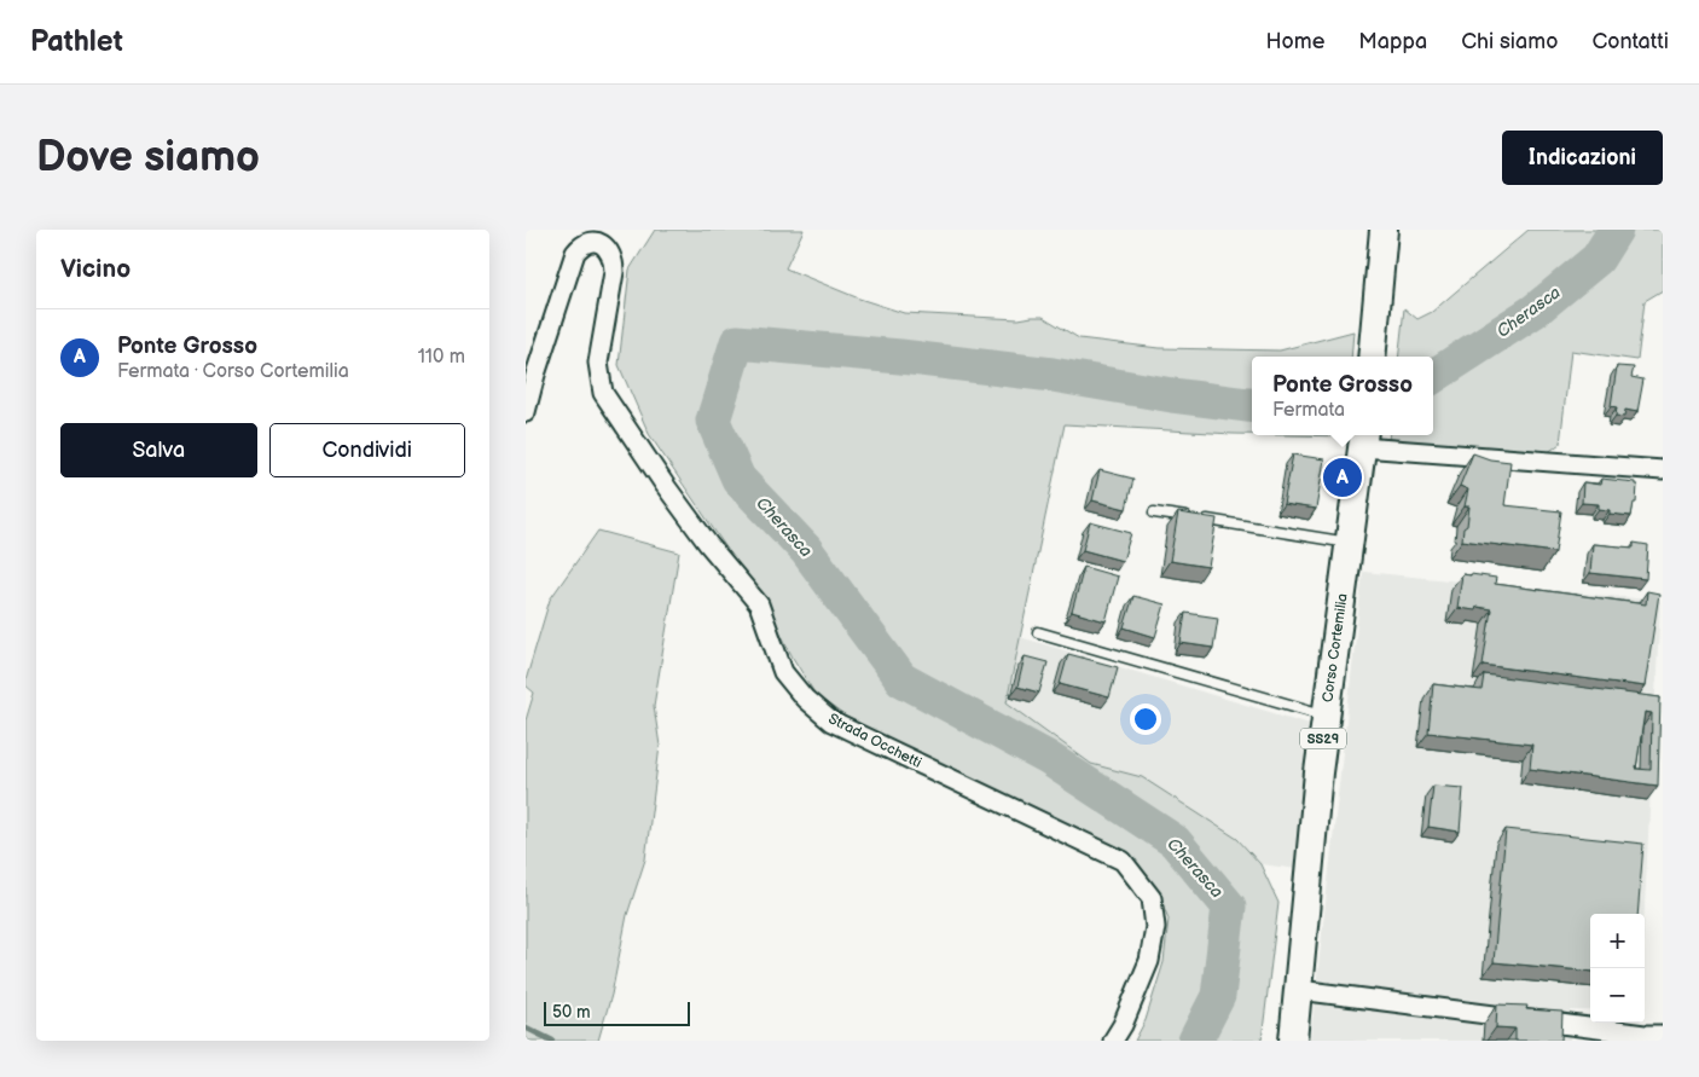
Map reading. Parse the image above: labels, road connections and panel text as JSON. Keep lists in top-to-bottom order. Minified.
{"streets":{"main road":["Corso Cortemilia","SS29"],"street":["Strada Occhetti"]},"water":["Cherasca"],"scale_bar":"50 m","page":{"header":"Pathlet","nav":["Home","Mappa","Chi siamo","Contatti"],"buttons":["Indicazioni",["Salva","Condividi"]],"title":"Dove siamo","heading":"Vicino","list":[{"mark":"A","name":"Ponte Grosso","note":"Fermata · Corso Cortemilia","value":"110 m"}],"popup":["Ponte Grosso","Fermata"],"pins":"A","map_buttons":["+","−"],"scale":"50 m"}}
